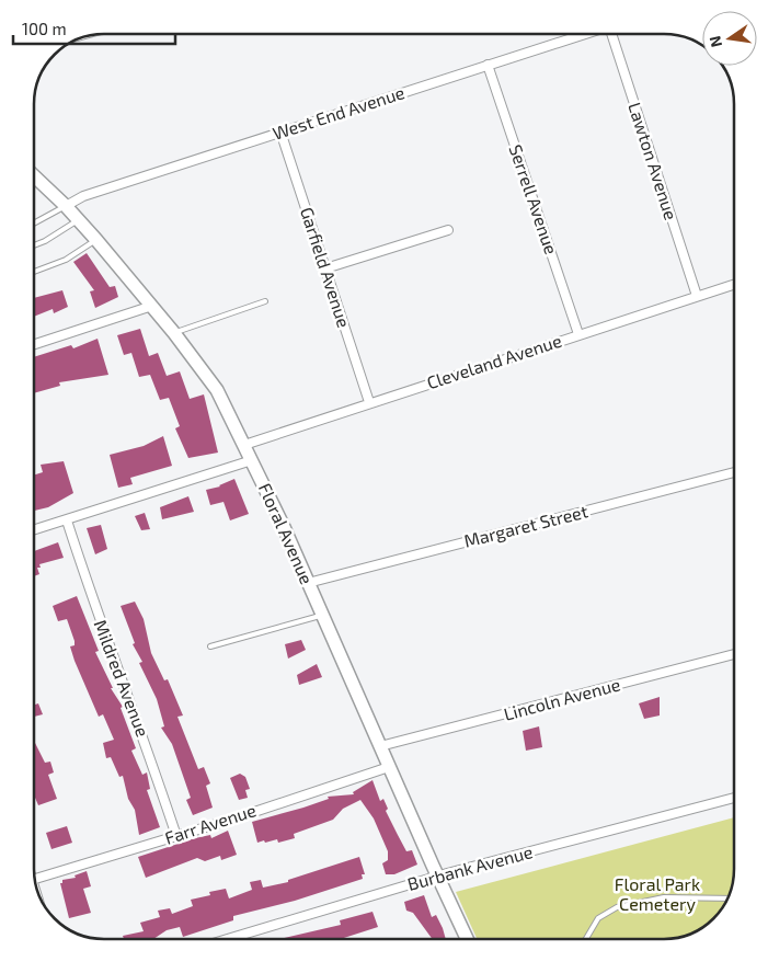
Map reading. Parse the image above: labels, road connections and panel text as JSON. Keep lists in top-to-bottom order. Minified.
{"streets":{"street":["West End Avenue","Lawton Avenue","Serrell Avenue","Garfield Avenue","Cleveland Avenue","Margaret Street","Floral Avenue","Mildred Avenue","Lincoln Avenue","Farr Avenue","Burbank Avenue"]},"crossings":[["West End Avenue","Serrell Avenue"],["West End Avenue","Garfield Avenue"],["West End Avenue","Floral Avenue"],["Lawton Avenue","Cleveland Avenue"],["Serrell Avenue","Cleveland Avenue"],["Garfield Avenue","Cleveland Avenue"],["Cleveland Avenue","Floral Avenue"],["Margaret Street","Floral Avenue"],["Floral Avenue","Lincoln Avenue"],["Floral Avenue","Farr Avenue"],["Floral Avenue","Burbank Avenue"],["Mildred Avenue","Farr Avenue"]],"parks":["Floral Park Cemetery"],"scale_bar":"100 m","north":"left"}
